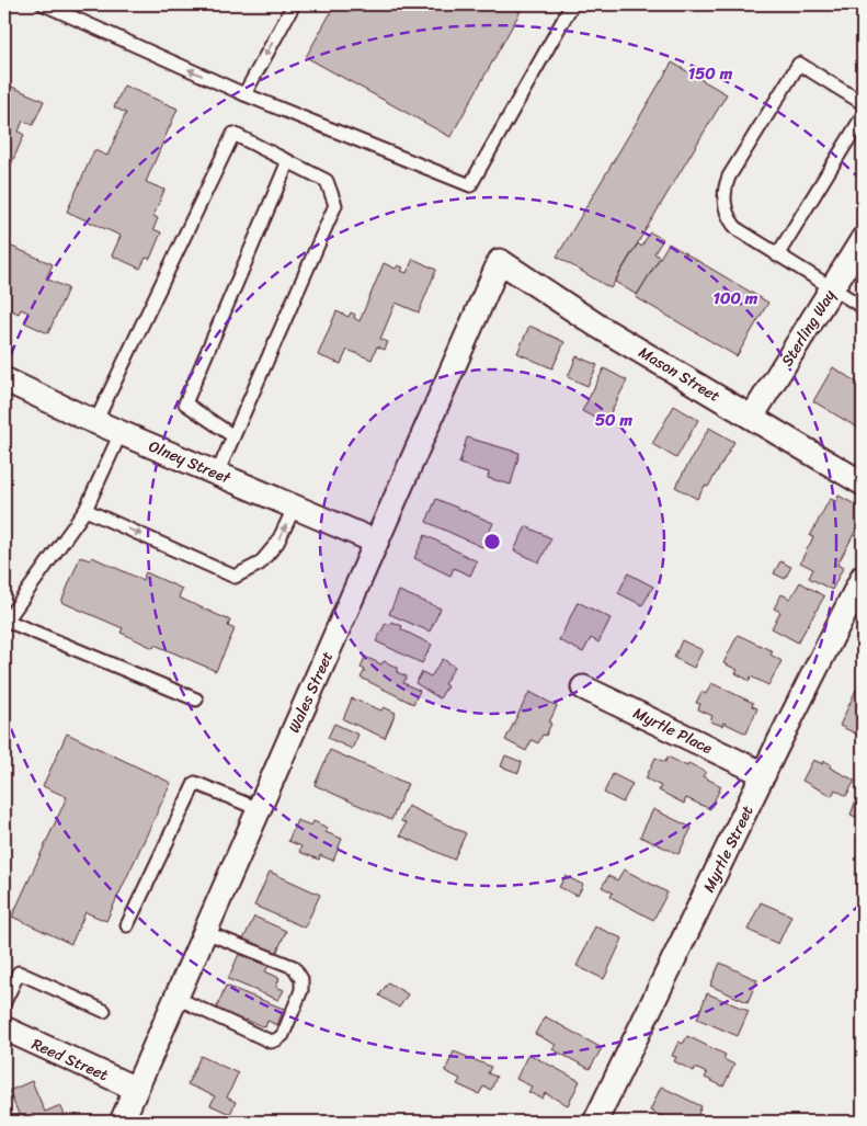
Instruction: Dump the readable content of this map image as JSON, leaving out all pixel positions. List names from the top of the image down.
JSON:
{
  "streets": {
    "street": [
      "Sterling Way",
      "Mason Street",
      "Olney Street",
      "Wales Street",
      "Myrtle Place",
      "Myrtle Street",
      "Reed Street"
    ]
  },
  "crossings": [
    ["Sterling Way", "Mason Street"],
    ["Mason Street", "Wales Street"],
    ["Olney Street", "Wales Street"],
    ["Wales Street", "Reed Street"],
    ["Myrtle Place", "Myrtle Street"]
  ],
  "rings": ["150 m", "100 m", "50 m"]
}
